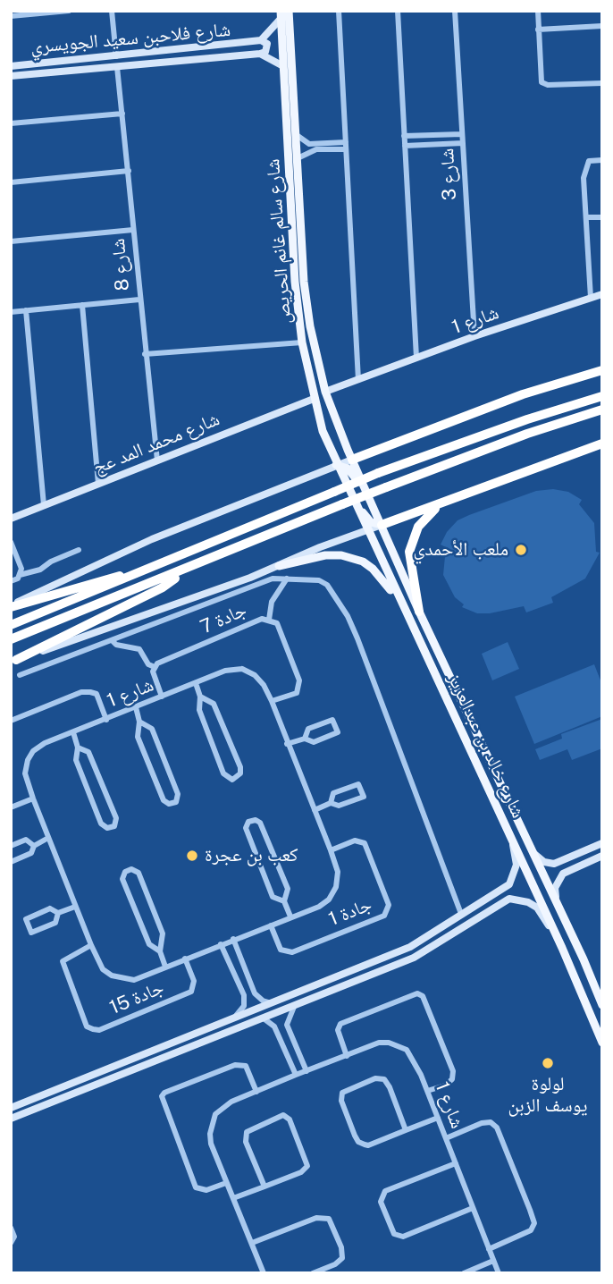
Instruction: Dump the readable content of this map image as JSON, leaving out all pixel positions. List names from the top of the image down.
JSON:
{
  "streets": {
    "main road": ["شارع سالم غانم الحريص", "شارع خالد بن عبدالعزيز"],
    "street": [
      "شارع فلاحبن سعيد الجويسري",
      "شارع 3",
      "شارع 8",
      "شارع 1",
      "شارع محمد المد عج",
      "جادة 7",
      "جادة 1",
      "جادة 15"
    ]
  },
  "crossings": [
    ["شارع فلاحبن سعيد الجويسري", "شارع 8"],
    ["شارع 3", "شارع 1"],
    ["شارع سالم غانم الحريص", "شارع 1"],
    ["شارع سالم غانم الحريص", "شارع محمد المد عج"],
    ["شارع سالم غانم الحريص", "شارع خالد بن عبدالعزيز"],
    ["شارع 8", "شارع محمد المد عج"],
    ["شارع 1", "جادة 7"],
    ["شارع 1", "جادة 1"],
    ["شارع 1", "جادة 15"]
  ],
  "places": ["ملعب الأحمدي", "كعب بن عجرة", "لولوة يوسف الزبن"]
}
